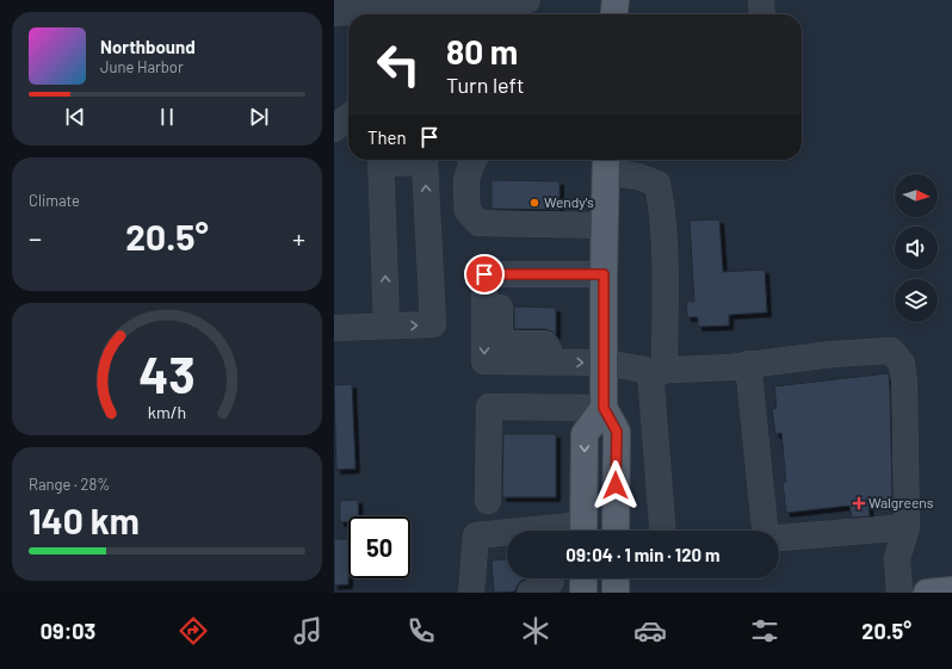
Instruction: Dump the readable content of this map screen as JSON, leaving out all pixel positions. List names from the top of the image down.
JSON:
{
  "places": {
    "other": ["Wendy's"],
    "health": ["Walgreens"]
  },
  "north": "right",
  "page": {
    "turn": ["80 m", "Turn left"],
    "song": ["Northbound", "June Harbor"],
    "then": "Then",
    "tile": [
      "Climate",
      ["Range · 28%", "140 km"]
    ],
    "heat": ["−", "20.5°", "+"],
    "limit": "50",
    "trip": "09:04 · 1 min · 120 m",
    "tabs": ["09:03", "20.5°"],
    "gauge": ["43", "km/h"]
  }
}
